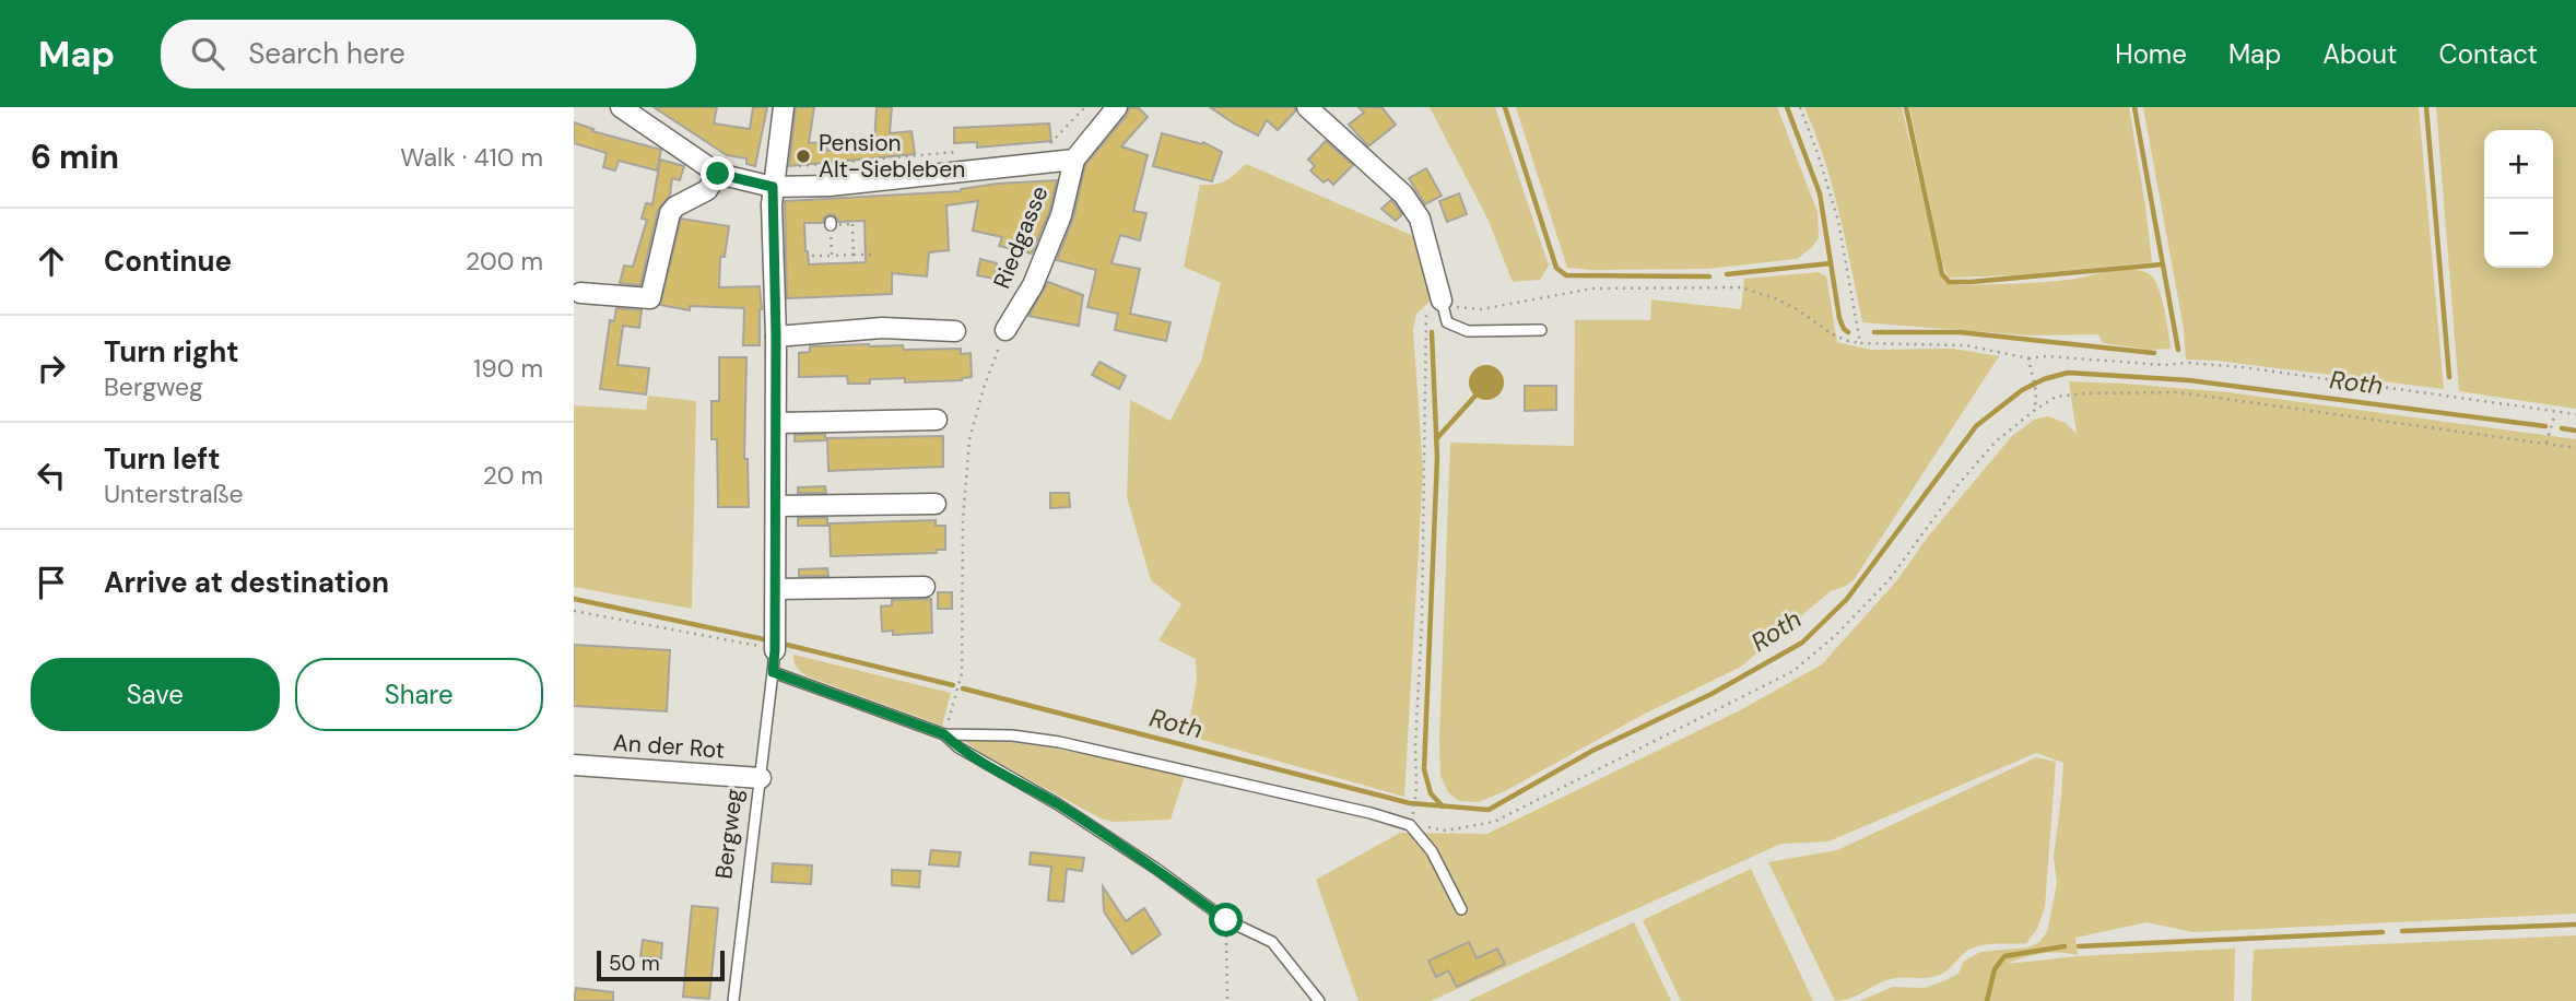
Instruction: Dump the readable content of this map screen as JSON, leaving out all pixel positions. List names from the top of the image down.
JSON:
{
  "streets": {
    "street": ["Riedgasse", "An der Rot"],
    "lane": ["Bergweg"]
  },
  "crossings": [
    ["An der Rot", "Bergweg"]
  ],
  "water": ["Roth"],
  "places": ["Pension Alt-Siebleben"],
  "scale_bar": "50 m",
  "page": {
    "header": "Map",
    "search": "Search here",
    "nav": [
      "Home",
      "Map",
      "About",
      "Contact"
    ],
    "heading": ["6 min", "Walk · 410 m"],
    "map_buttons": ["+", "−"],
    "list": [
      ["Continue", "200 m"],
      ["Turn right", "Bergweg", "190 m"],
      ["Turn left", "Unterstraße", "20 m"],
      "Arrive at destination"
    ],
    "buttons": ["Save", "Share"],
    "scale": "50 m"
  }
}
